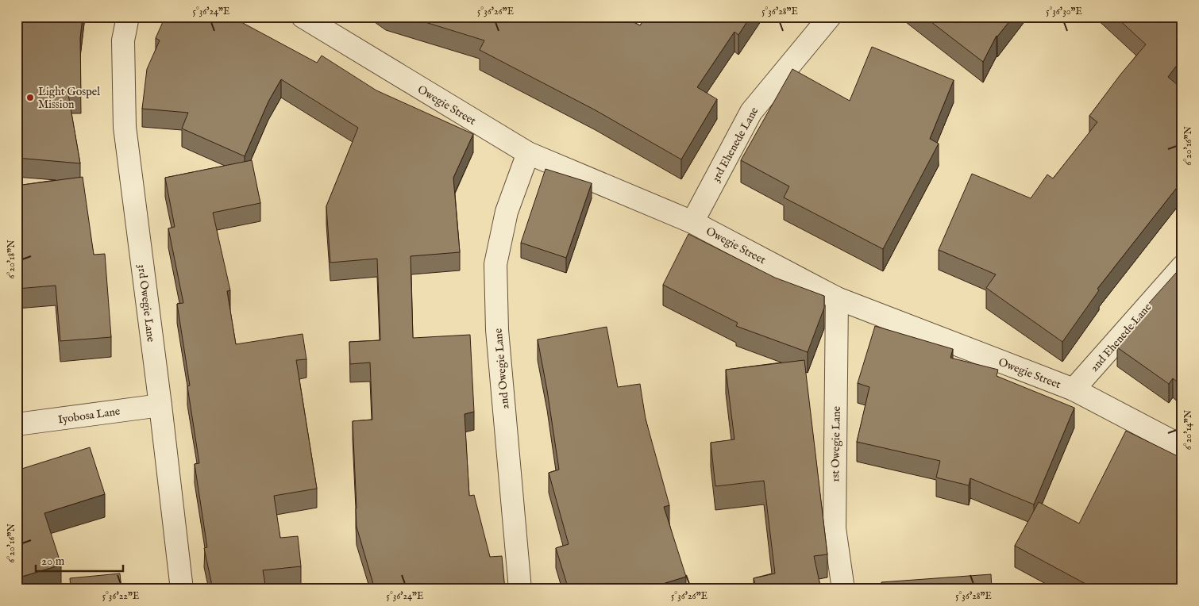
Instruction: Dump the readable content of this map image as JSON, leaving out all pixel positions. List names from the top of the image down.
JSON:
{
  "streets": {
    "street": [
      "Owegie Street",
      "3rd Ehenede Lane",
      "3rd Owegie Lane",
      "2nd Ehenede Lane",
      "2nd Owegie Lane",
      "Iyobosa Lane",
      "1st Owegie Lane"
    ]
  },
  "crossings": [
    ["Owegie Street", "3rd Ehenede Lane"],
    ["Owegie Street", "2nd Ehenede Lane"],
    ["Owegie Street", "2nd Owegie Lane"],
    ["Owegie Street", "1st Owegie Lane"],
    ["3rd Owegie Lane", "Iyobosa Lane"]
  ],
  "places": ["Light Gospel Mission"],
  "scale_bar": "20 m",
  "coordinates": [
    "5°36'24\"E",
    "5°36'26\"E",
    "5°36'28\"E",
    "5°36'30\"E",
    "6°20'16\"N",
    "6°20'18\"N",
    "6°20'14\"N",
    "5°36'22\"E"
  ]
}
